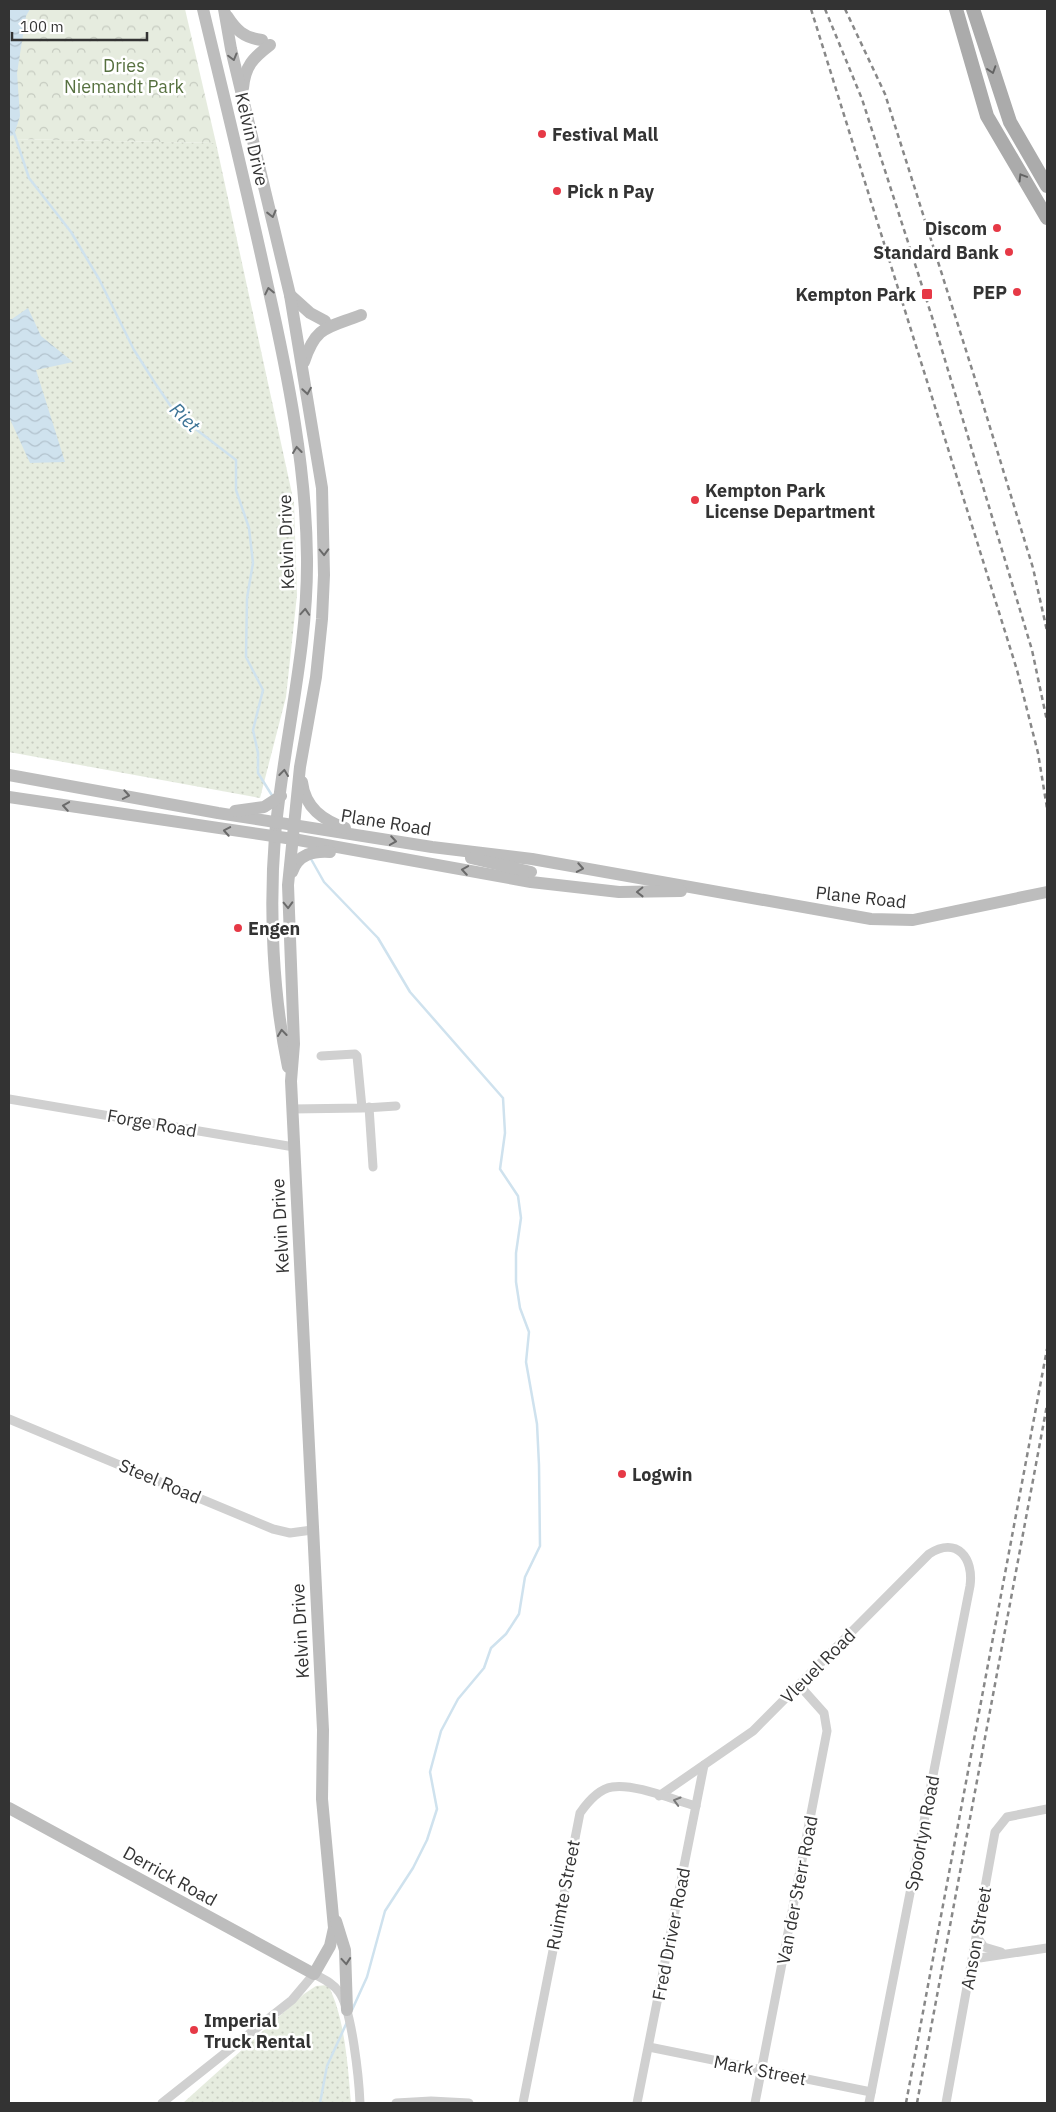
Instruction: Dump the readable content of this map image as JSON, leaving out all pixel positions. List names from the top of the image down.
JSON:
{
  "streets": {
    "street": [
      "Kelvin Drive",
      "Plane Road",
      "Forge Road",
      "Steel Road",
      "Vleuel Road",
      "Spoorlyn Road",
      "Derrick Road",
      "Van der Sterr Road",
      "Ruimte Street",
      "Fred Driver Road",
      "Anson Street",
      "Mark Street"
    ]
  },
  "crossings": [
    ["Kelvin Drive", "Plane Road"],
    ["Kelvin Drive", "Forge Road"],
    ["Kelvin Drive", "Steel Road"],
    ["Kelvin Drive", "Derrick Road"],
    ["Vleuel Road", "Spoorlyn Road"],
    ["Vleuel Road", "Van der Sterr Road"],
    ["Vleuel Road", "Ruimte Street"],
    ["Vleuel Road", "Fred Driver Road"],
    ["Spoorlyn Road", "Mark Street"],
    ["Van der Sterr Road", "Mark Street"],
    ["Ruimte Street", "Fred Driver Road"],
    ["Fred Driver Road", "Mark Street"]
  ],
  "water": ["Riet"],
  "parks": ["Dries Niemandt Park"],
  "places": {
    "other": [
      "Festival Mall",
      "Pick n Pay",
      "Discom",
      "Standard Bank",
      "PEP",
      "Kempton Park License Department",
      "Engen",
      "Logwin",
      "Imperial Truck Rental"
    ],
    "transit": ["Kempton Park"]
  },
  "scale_bar": "100 m"
}
